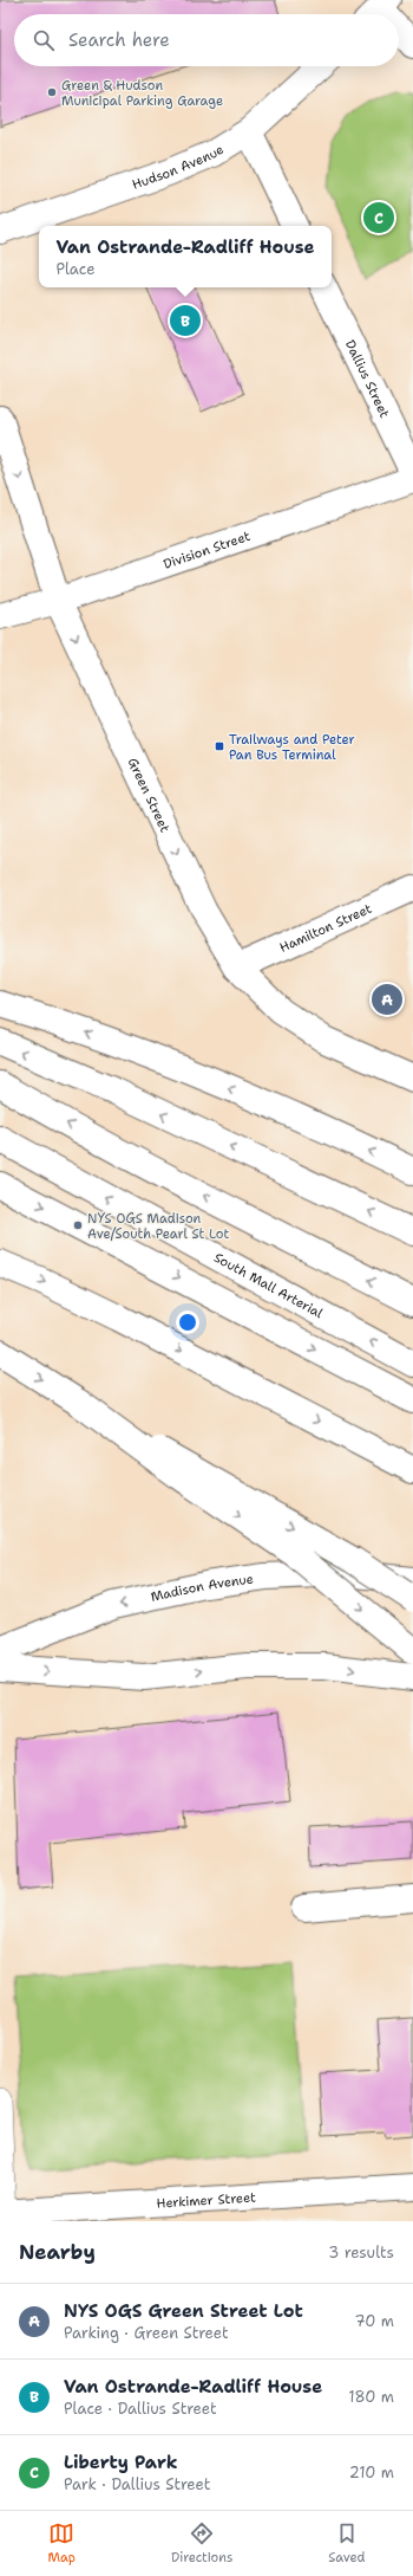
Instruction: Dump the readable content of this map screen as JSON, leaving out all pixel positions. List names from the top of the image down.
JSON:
{
  "streets": {
    "main road": [
      "Hudson Avenue",
      "Dallius Street",
      "Division Street",
      "Green Street",
      "Hamilton Street",
      "South Mall Arterial",
      "Madison Avenue",
      "Herkimer Street"
    ]
  },
  "crossings": [
    ["Division Street", "Green Street"],
    ["Green Street", "Hamilton Street"]
  ],
  "one_way": ["Green Street"],
  "places": {
    "other": ["Green & Hudson Municipal Parking Garage", "NYS OGS Madison Ave/South Pearl St Lot"],
    "transit": ["Trailways and Peter Pan Bus Terminal"]
  },
  "page": {
    "search": "Search here",
    "pins": ["C", "B", "A"],
    "popup": ["Van Ostrande-Radliff House", "Place"],
    "heading": ["Nearby", "3 results"],
    "list": [
      {
        "mark": "A",
        "name": "NYS OGS Green Street Lot",
        "note": "Parking · Green Street",
        "value": "70 m"
      },
      {
        "mark": "B",
        "name": "Van Ostrande-Radliff House",
        "note": "Place · Dallius Street",
        "value": "180 m"
      },
      {
        "mark": "C",
        "name": "Liberty Park",
        "note": "Park · Dallius Street",
        "value": "210 m"
      }
    ],
    "nav": ["Map", "Directions", "Saved"]
  }
}
